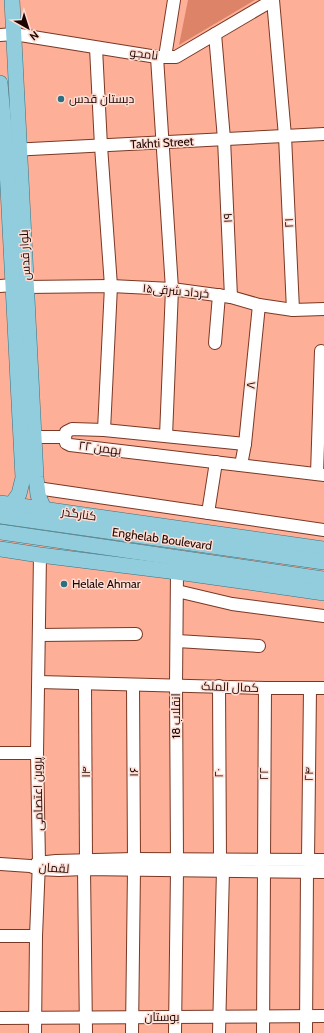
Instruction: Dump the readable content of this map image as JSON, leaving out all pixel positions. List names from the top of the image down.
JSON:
{
  "streets": {
    "main road": ["بلوار قدس", "کنارگذر", "Enghelab Boulevard"],
    "street": [
      "نامجو",
      "Takhti Street",
      "۱۹",
      "۲۱",
      "۱۵خرداد شرقی",
      "۸",
      "۲۲ بهمن",
      "کمال الملک",
      "انقلاب 18",
      "۱۴",
      "۱۶",
      "۲۰",
      "۲۲",
      "۲۴",
      "پروین اعتصامی",
      "لقمان",
      "بوستان"
    ]
  },
  "crossings": [
    ["نامجو", "۱۹"],
    ["نامجو", "۲۱"],
    ["نامجو", "بلوار قدس"],
    ["Takhti Street", "۱۹"],
    ["Takhti Street", "۲۱"],
    ["Takhti Street", "بلوار قدس"],
    ["۱۹", "۱۵خرداد شرقی"],
    ["۲۱", "۱۵خرداد شرقی"],
    ["بلوار قدس", "۱۵خرداد شرقی"],
    ["بلوار قدس", "کنارگذر"],
    ["۱۵خرداد شرقی", "۸"],
    ["۸", "۲۲ بهمن"],
    ["کنارگذر", "Enghelab Boulevard"],
    ["کمال الملک", "انقلاب 18"],
    ["کمال الملک", "۱۴"],
    ["کمال الملک", "۱۶"],
    ["کمال الملک", "۲۰"],
    ["کمال الملک", "۲۲"],
    ["کمال الملک", "۲۴"],
    ["کمال الملک", "پروین اعتصامی"],
    ["انقلاب 18", "لقمان"],
    ["۱۴", "لقمان"],
    ["۱۴", "بوستان"],
    ["۱۶", "لقمان"],
    ["۱۶", "بوستان"],
    ["۲۰", "لقمان"],
    ["۲۲", "لقمان"],
    ["۲۲", "بوستان"],
    ["۲۴", "لقمان"],
    ["۲۴", "بوستان"],
    ["پروین اعتصامی", "لقمان"],
    ["پروین اعتصامی", "بوستان"]
  ],
  "places": ["دبستان قدس", "Helale Ahmar"],
  "north": "bottom right"
}
